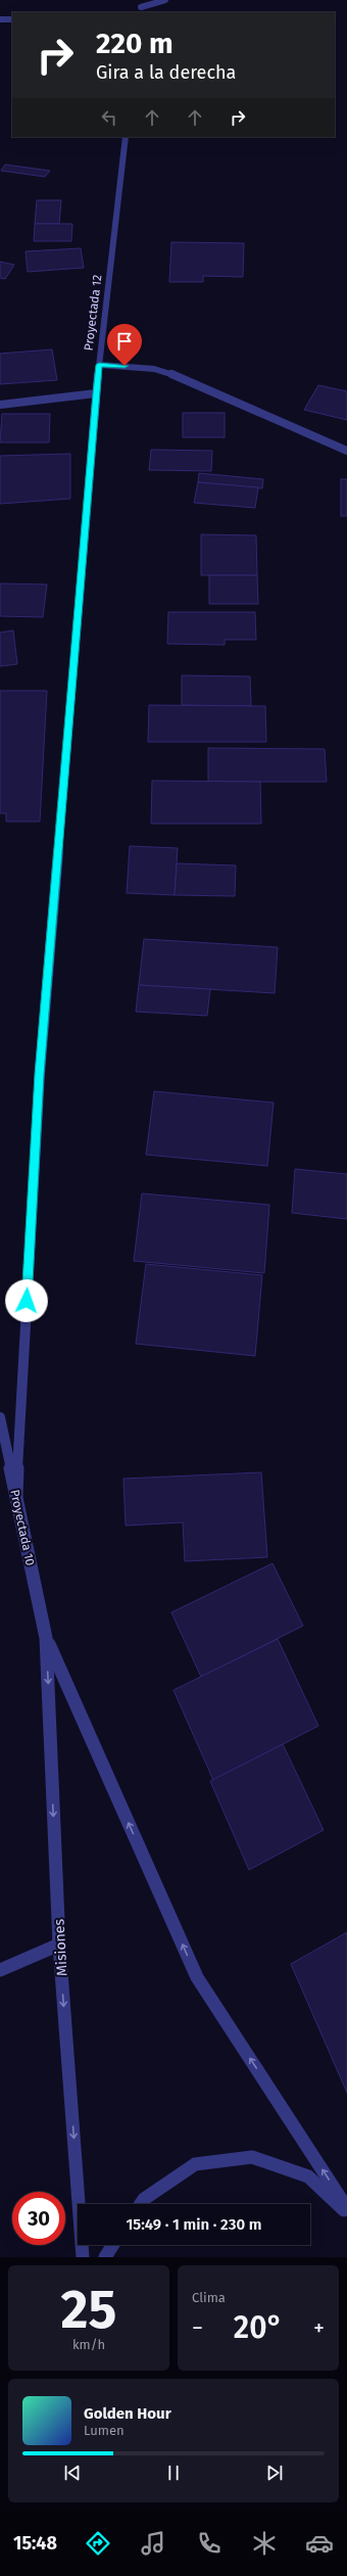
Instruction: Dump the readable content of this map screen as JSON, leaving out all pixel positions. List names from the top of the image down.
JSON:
{
  "streets": {
    "street": ["Proyectada 12", "Proyectada 10", "Misiones"]
  },
  "crossings": [
    ["Proyectada 12", "Proyectada 10"],
    ["Proyectada 10", "Misiones"]
  ],
  "page": {
    "turn": ["220 m", "Gira a la derecha"],
    "limit": "30",
    "trip": "15:49 · 1 min · 230 m",
    "tile": [
      ["25", "km/h"],
      "Clima"
    ],
    "heat": ["−", "20°", "+"],
    "song": ["Golden Hour", "Lumen"],
    "tabs": "15:48"
  }
}
